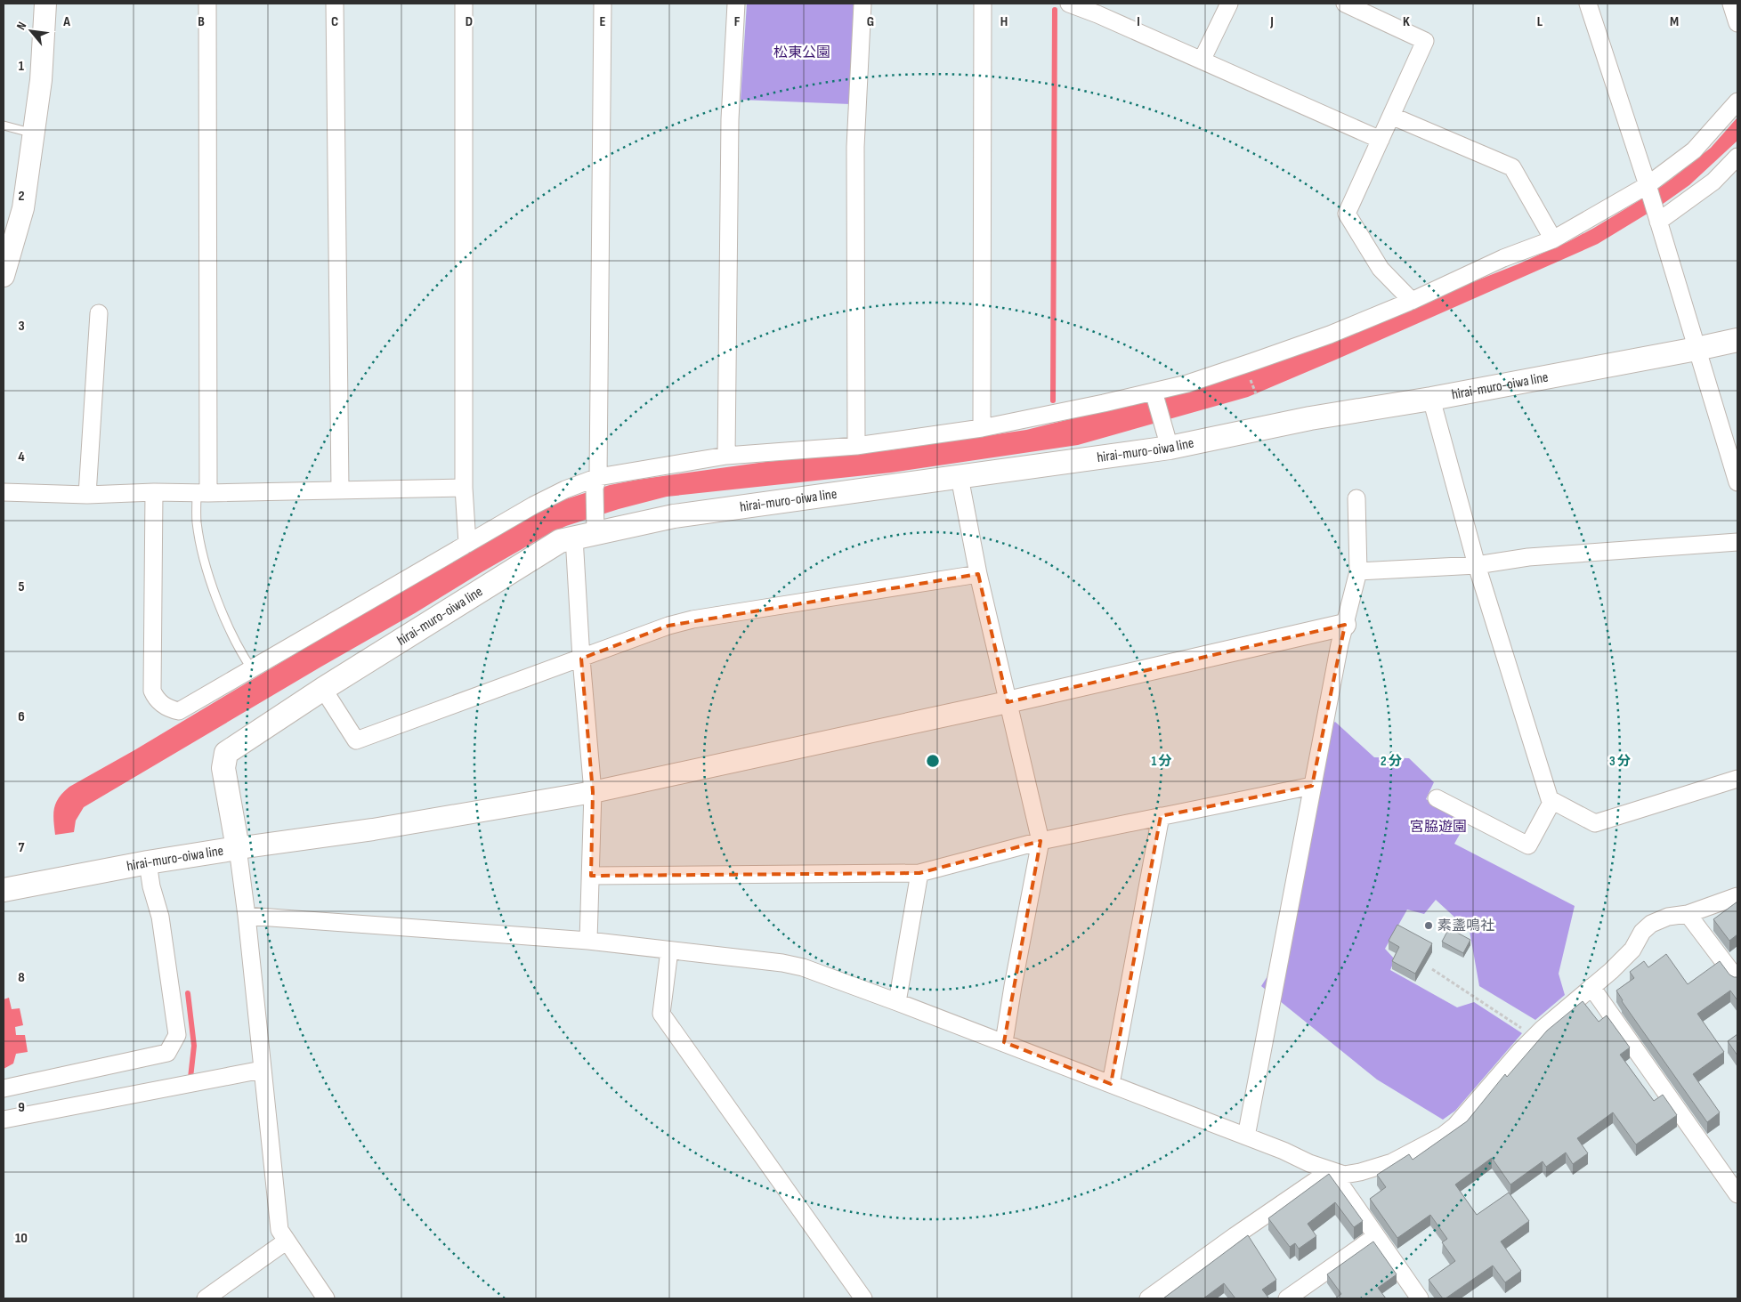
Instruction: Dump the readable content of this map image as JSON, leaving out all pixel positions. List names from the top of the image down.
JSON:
{
  "streets": {
    "main road": ["hirai-muro-oiwa line"]
  },
  "parks": ["松東公園", "宮脇遊園"],
  "places": ["素盞鳴社"],
  "north": "top left",
  "grid": {
    "columns": [
      "A",
      "B",
      "C",
      "D",
      "E",
      "F",
      "G",
      "H",
      "I",
      "J",
      "K",
      "L",
      "M"
    ],
    "rows": [
      "1",
      "2",
      "3",
      "4",
      "5",
      "6",
      "7",
      "8",
      "9",
      "10"
    ]
  },
  "rings": ["1 分", "2 分", "3 分"]
}
